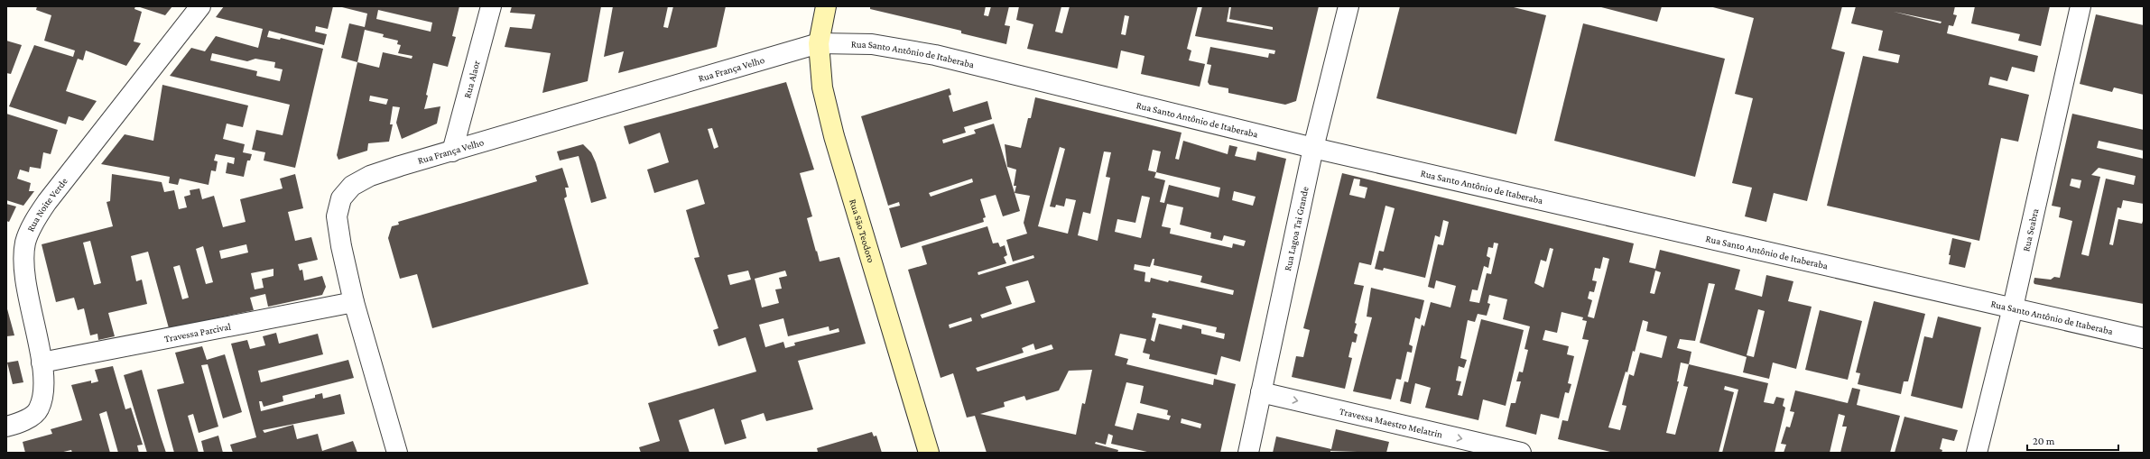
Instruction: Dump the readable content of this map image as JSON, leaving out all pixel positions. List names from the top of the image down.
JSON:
{
  "streets": {
    "main road": ["Rua São Teodoro"],
    "street": [
      "Rua Santo Antônio de Itaberaba",
      "Rua França Velho",
      "Rua Alaor",
      "Rua Noite Verde",
      "Rua Lagoa Tai Grande",
      "Rua Seabra",
      "Travessa Parcival",
      "Travessa Maestro Melatrin"
    ]
  },
  "crossings": [
    ["Rua Santo Antônio de Itaberaba", "Rua França Velho"],
    ["Rua Santo Antônio de Itaberaba", "Rua Lagoa Tai Grande"],
    ["Rua Santo Antônio de Itaberaba", "Rua Seabra"],
    ["Rua Santo Antônio de Itaberaba", "Rua São Teodoro"],
    ["Rua França Velho", "Rua Alaor"],
    ["Rua França Velho", "Rua São Teodoro"],
    ["Rua França Velho", "Travessa Parcival"],
    ["Rua Noite Verde", "Travessa Parcival"],
    ["Rua Lagoa Tai Grande", "Travessa Maestro Melatrin"]
  ],
  "one_way": ["Travessa Maestro Melatrin"],
  "scale_bar": "20 m"
}
